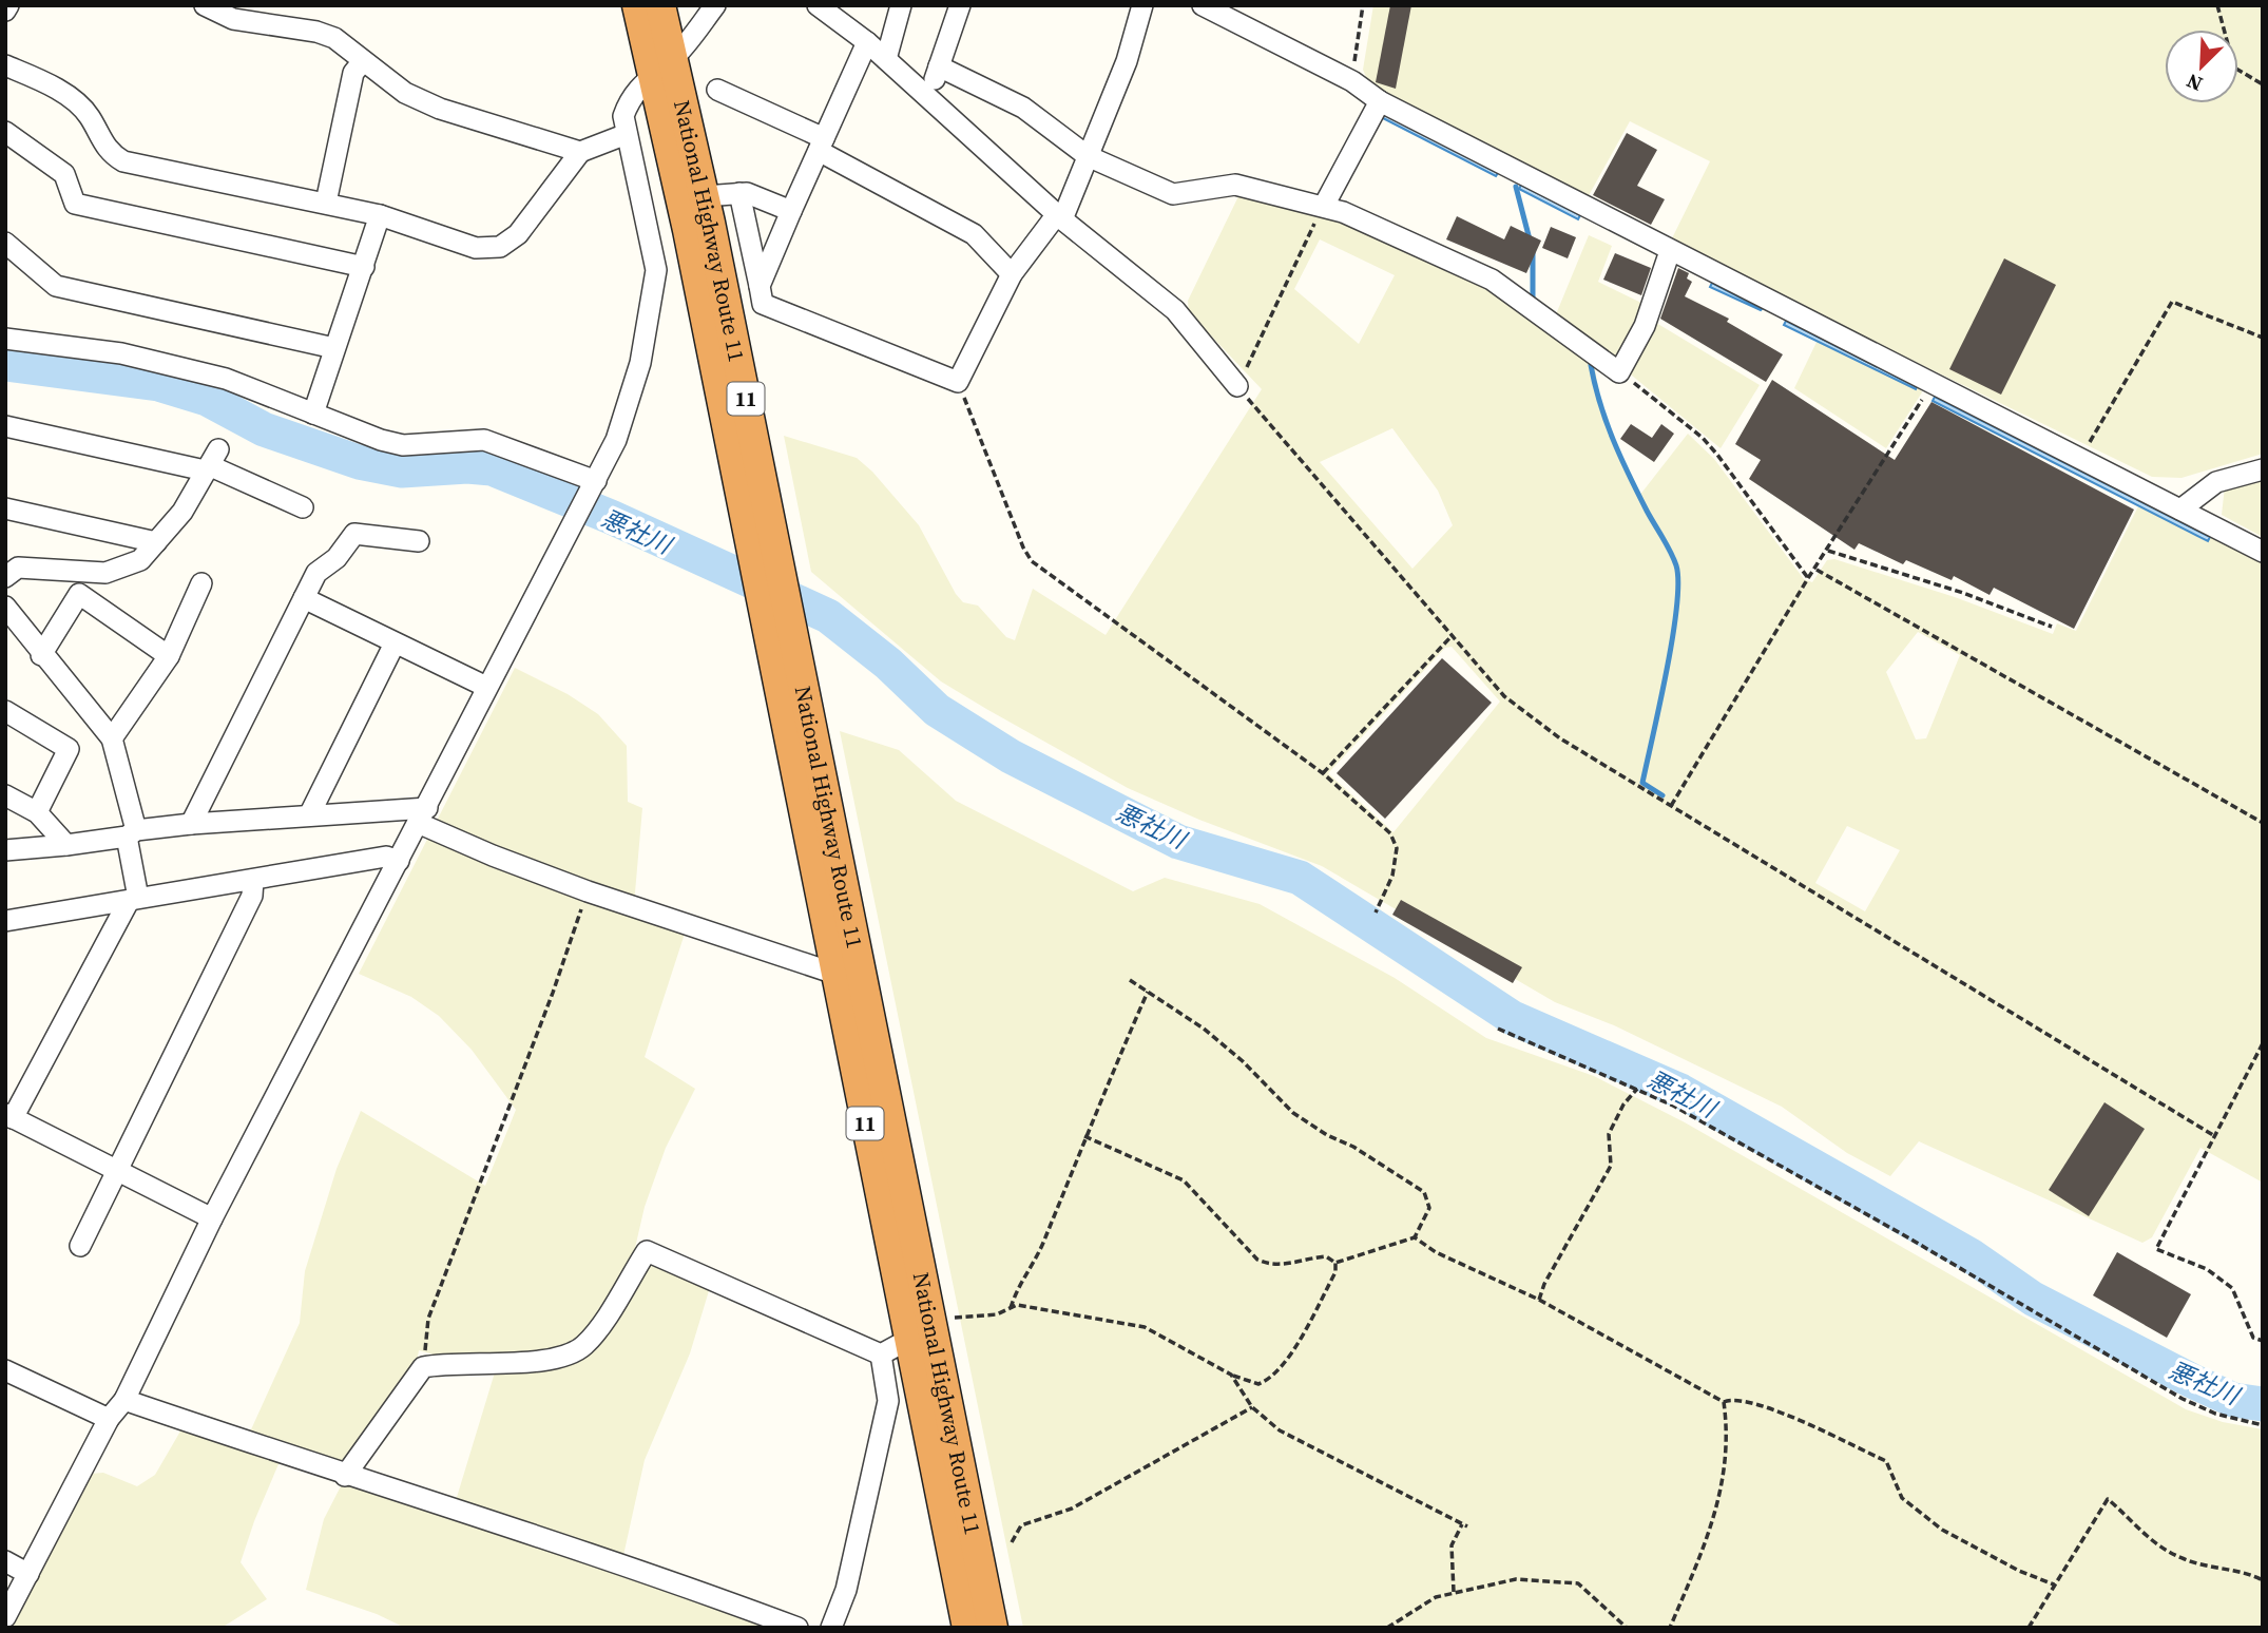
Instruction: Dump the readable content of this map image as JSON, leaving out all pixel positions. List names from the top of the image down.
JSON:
{
  "streets": {
    "highway": ["National Highway Route 11", "11"]
  },
  "water": ["悪社川"],
  "north": "bottom left"
}
